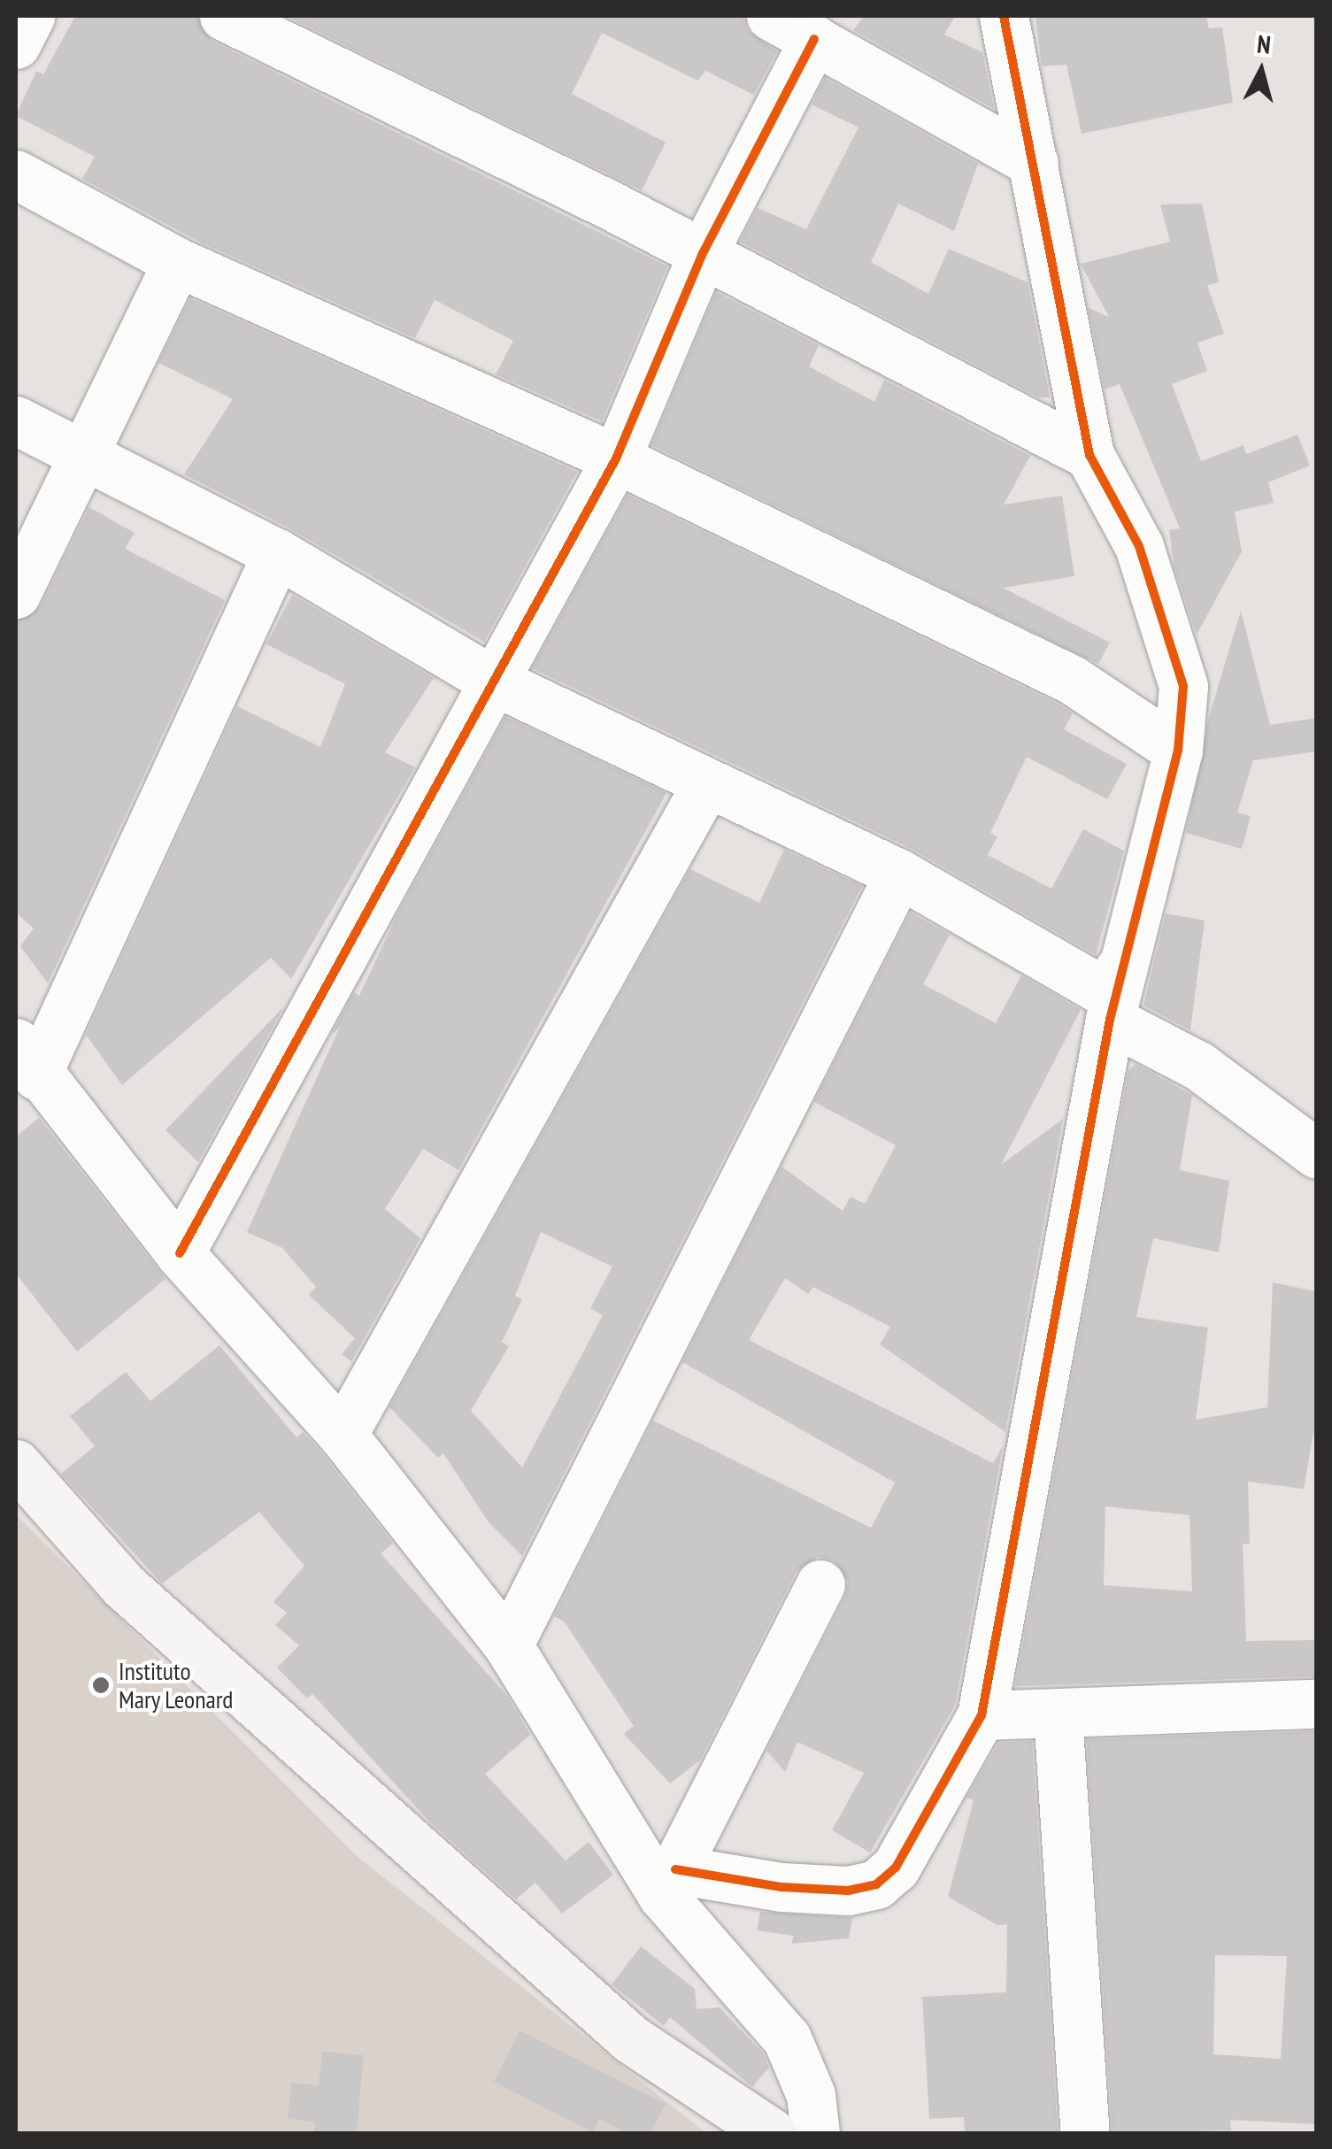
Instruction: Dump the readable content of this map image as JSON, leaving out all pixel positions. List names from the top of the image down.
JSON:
{
  "places": ["Instituto Mary Leonard"],
  "north": "top"
}
